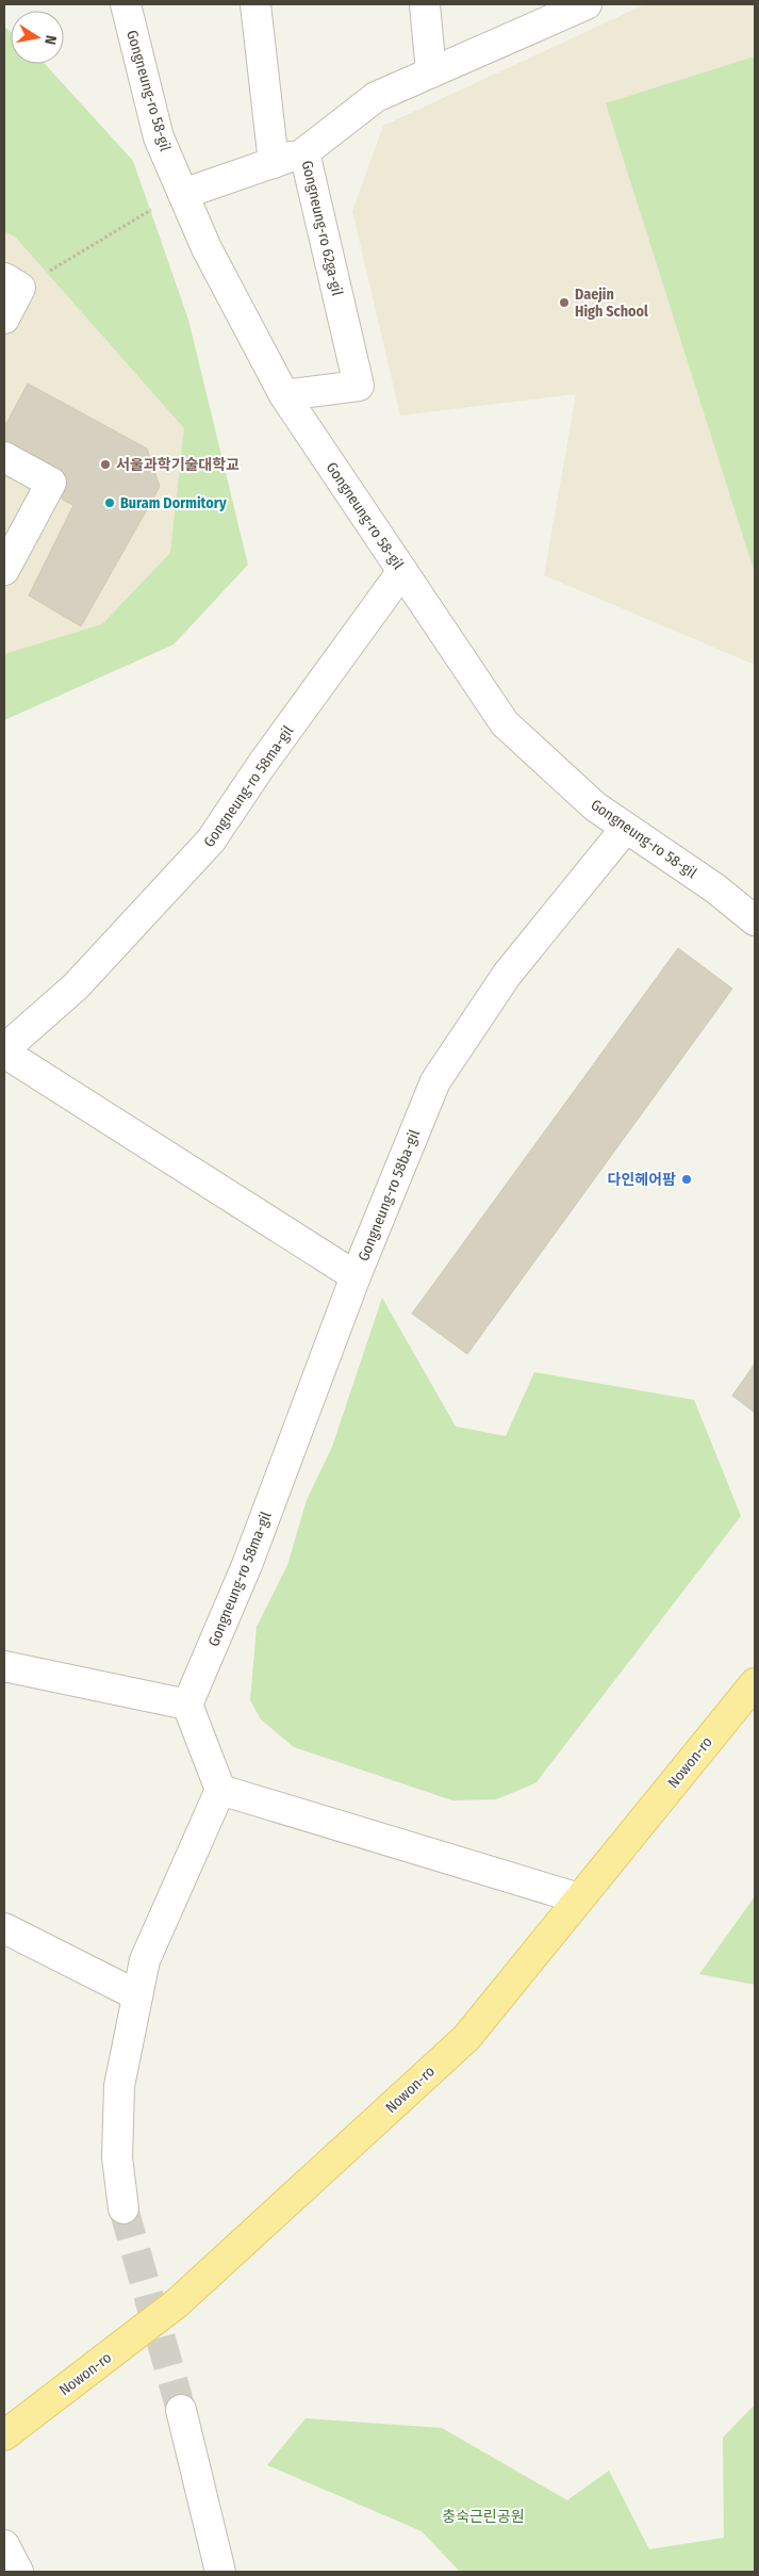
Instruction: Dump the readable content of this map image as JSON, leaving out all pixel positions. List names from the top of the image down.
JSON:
{
  "streets": {
    "main road": ["Nowon-ro"],
    "street": [
      "Gongneung-ro 58-gil",
      "Gongneung-ro 62ga-gil",
      "Gongneung-ro 58ma-gil",
      "Gongneung-ro 58ba-gil"
    ]
  },
  "crossings": [
    ["Gongneung-ro 58-gil", "Gongneung-ro 62ga-gil"],
    ["Gongneung-ro 58-gil", "Gongneung-ro 58ma-gil"],
    ["Gongneung-ro 58-gil", "Gongneung-ro 58ba-gil"],
    ["Gongneung-ro 58ma-gil", "Gongneung-ro 58ba-gil"]
  ],
  "parks": ["충숙근린공원"],
  "places": [
    "Daejin High School",
    "서울과학기술대학교",
    "Buram Dormitory",
    "다인헤어팜"
  ],
  "north": "right"
}
